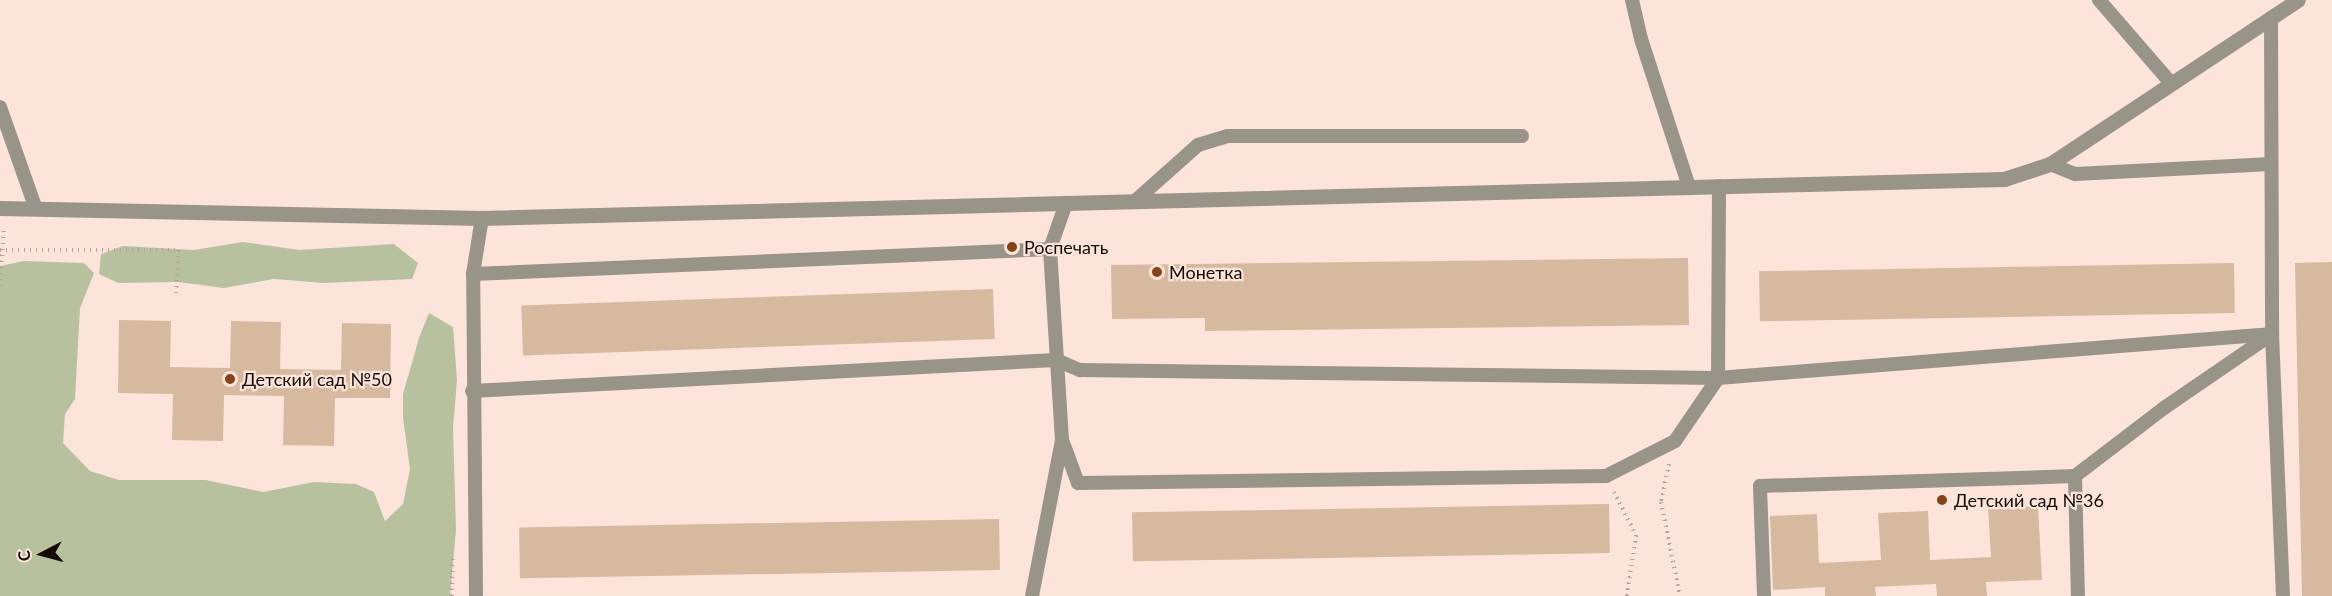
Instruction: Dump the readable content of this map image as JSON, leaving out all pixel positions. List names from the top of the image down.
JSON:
{
  "places": [
    "Роспечать",
    "Монетка",
    "Детский сад №50",
    "Детский сад №36"
  ],
  "north": "left"
}
